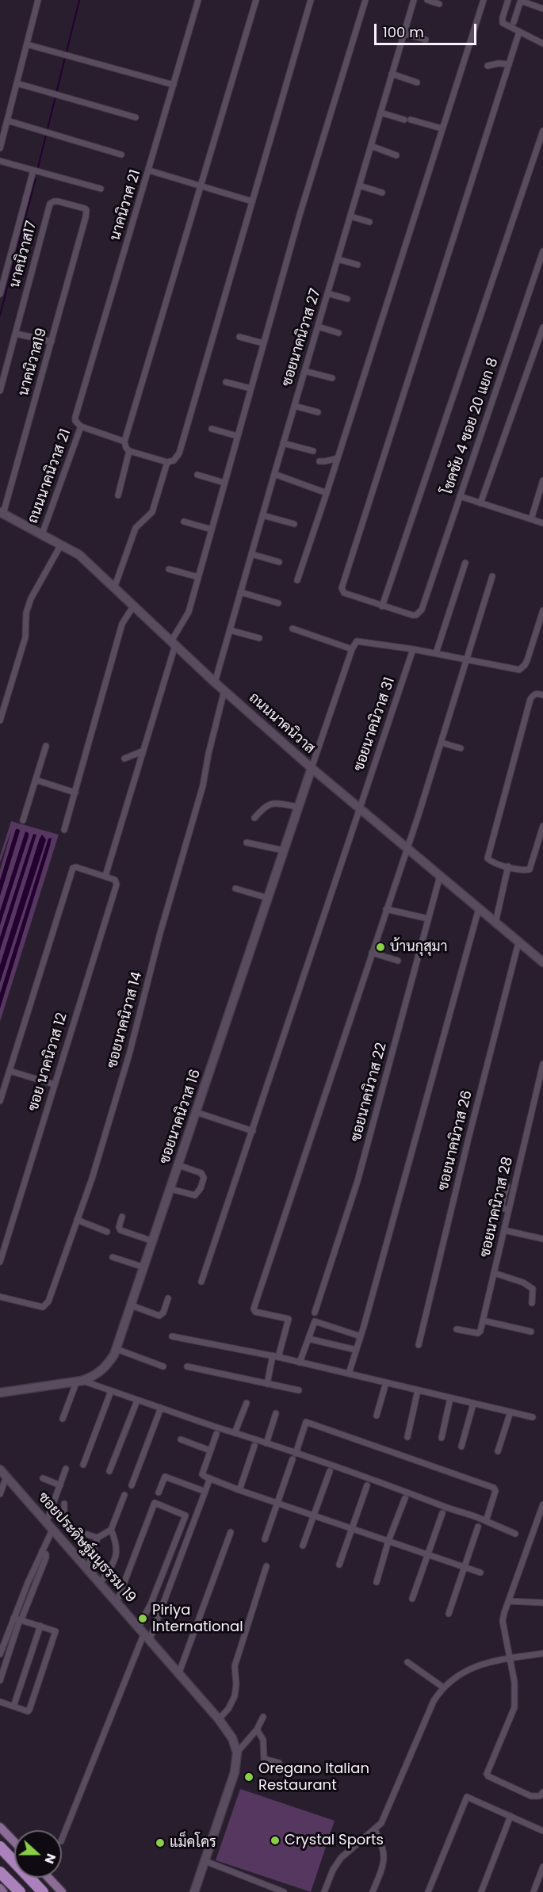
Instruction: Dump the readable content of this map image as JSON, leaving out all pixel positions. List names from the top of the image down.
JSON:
{
  "streets": {
    "street": [
      "นาคนิวาศ 21",
      "นาคนิวาส17",
      "ซอยนาคนิวาส 27",
      "นาคนิวาส19",
      "โชคชัย 4 ซอย 20 แยก 8",
      "ถนนนาคนิวาส 21",
      "ถนนนาคนิวาส",
      "ซอยนาคนิวาส 31",
      "ซอยนาคนิวาส 14",
      "ซอย นาคนิวาส 12",
      "ซอยนาคนิวาส 22",
      "ซอยนาคนิวาส 16",
      "ซอยนาคนิวาส 26",
      "ซอยนาคนิวาส 28",
      "ซอยประดิษฐ์มนูธรรม 19"
    ]
  },
  "crossings": [
    ["นาคนิวาศ 21", "ถนนนาคนิวาส 21"],
    ["นาคนิวาส17", "นาคนิวาส19"],
    ["ซอยนาคนิวาส 27", "ถนนนาคนิวาส"],
    ["นาคนิวาส19", "ถนนนาคนิวาส"],
    ["ถนนนาคนิวาส 21", "ถนนนาคนิวาส"],
    ["ถนนนาคนิวาส", "ซอยนาคนิวาส 31"],
    ["ถนนนาคนิวาส", "ซอยนาคนิวาส 14"],
    ["ถนนนาคนิวาส", "ซอยนาคนิวาส 22"],
    ["ถนนนาคนิวาส", "ซอยนาคนิวาส 16"],
    ["ถนนนาคนิวาส", "ซอยนาคนิวาส 26"]
  ],
  "places": [
    "บ้านกุสุมา",
    "Piriya International",
    "Oregano Italian Restaurant",
    "Crystal Sports",
    "แม็คโคร"
  ],
  "scale_bar": "100 m",
  "north": "right"
}
